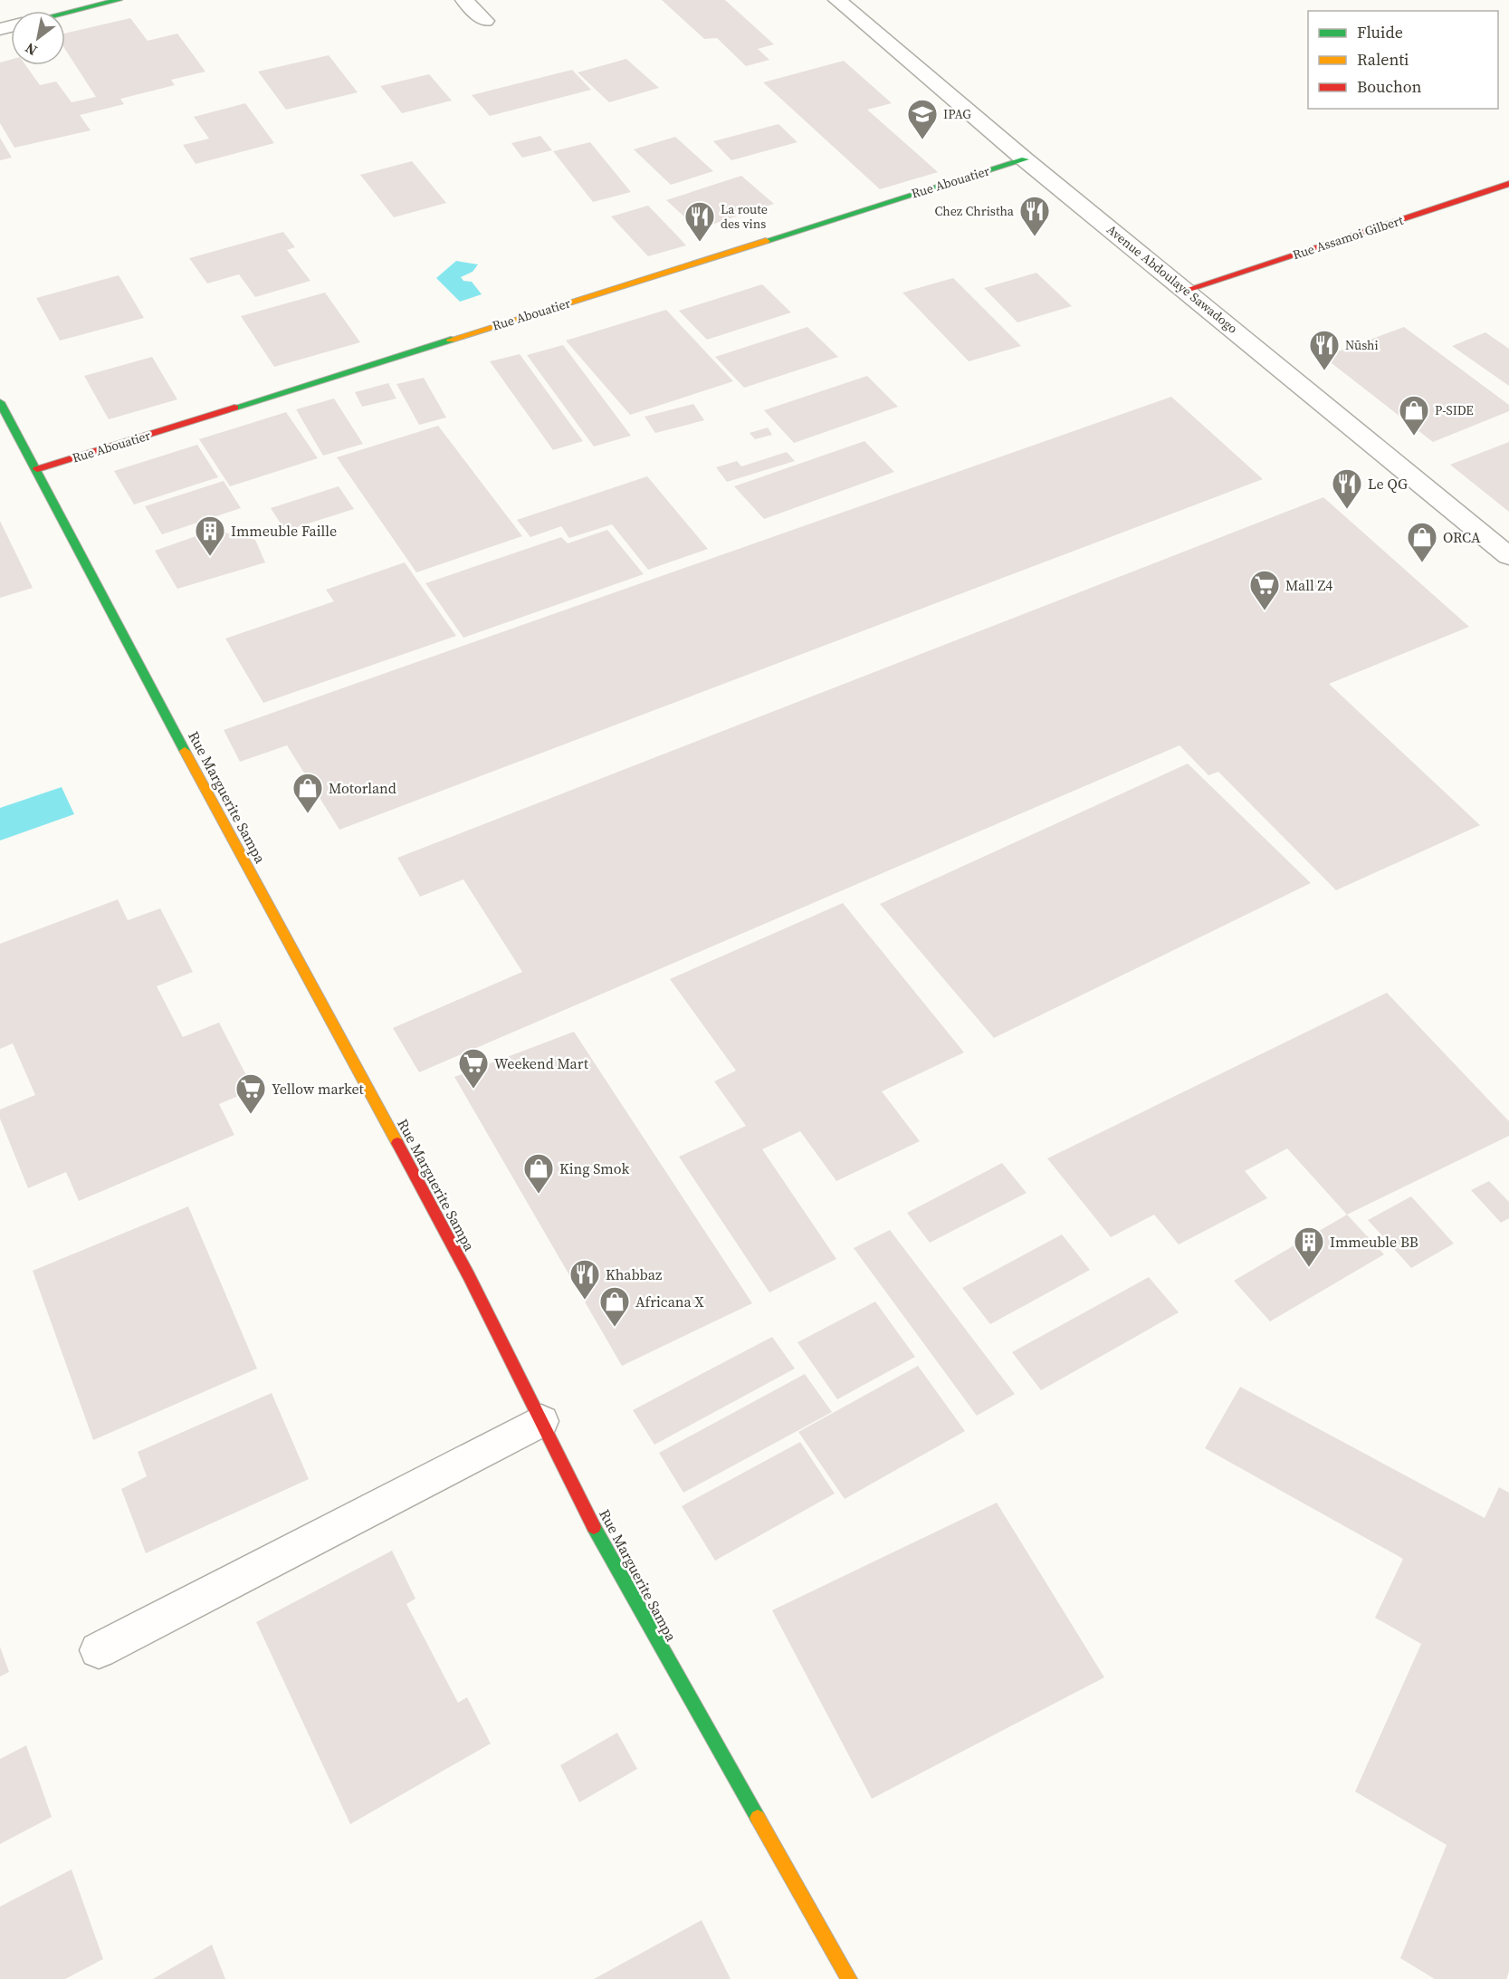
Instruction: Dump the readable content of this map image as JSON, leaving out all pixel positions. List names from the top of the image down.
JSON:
{
  "streets": {
    "street": [
      "Rue Abouatier",
      "Rue Assamoi Gilbert",
      "Avenue Abdoulaye Sawadogo",
      "Rue Marguerite Sampa"
    ]
  },
  "crossings": [
    ["Rue Abouatier", "Avenue Abdoulaye Sawadogo"],
    ["Rue Abouatier", "Rue Marguerite Sampa"],
    ["Rue Assamoi Gilbert", "Avenue Abdoulaye Sawadogo"]
  ],
  "places": {
    "school or university": ["IPAG"],
    "restaurant": [
      "Chez Christha",
      "La route des vins",
      "Nūshi",
      "Le QG",
      "Khabbaz"
    ],
    "shop": [
      "P-SIDE",
      "ORCA",
      "Motorland",
      "King Smok",
      "Africana X"
    ],
    "building": ["Immeuble Faille", "Immeuble BB"],
    "supermarket": ["Mall Z4", "Weekend Mart", "Yellow market"]
  },
  "legend": ["Fluide", "Ralenti", "Bouchon"],
  "north": "bottom left"
}
